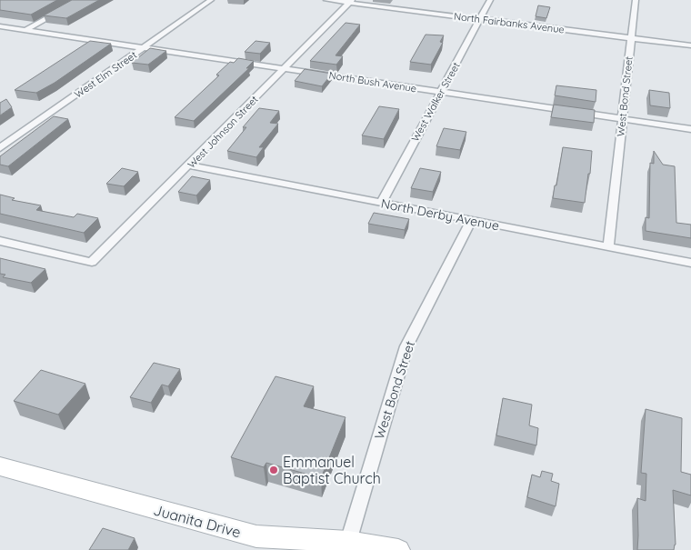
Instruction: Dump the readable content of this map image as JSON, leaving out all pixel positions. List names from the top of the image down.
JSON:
{
  "streets": {
    "street": [
      "North Fairbanks Avenue",
      "West Elm Street",
      "North Bush Avenue",
      "West Bond Street",
      "West Walker Street",
      "West Johnson Street",
      "North Derby Avenue",
      "Juanita Drive"
    ]
  },
  "crossings": [
    ["North Fairbanks Avenue", "West Bond Street"],
    ["North Fairbanks Avenue", "West Walker Street"],
    ["North Fairbanks Avenue", "West Johnson Street"],
    ["West Elm Street", "North Bush Avenue"],
    ["North Bush Avenue", "West Bond Street"],
    ["North Bush Avenue", "West Walker Street"],
    ["North Bush Avenue", "West Johnson Street"],
    ["West Bond Street", "North Derby Avenue"],
    ["West Bond Street", "Juanita Drive"],
    ["West Walker Street", "North Derby Avenue"],
    ["West Johnson Street", "North Derby Avenue"]
  ],
  "places": ["Emmanuel Baptist Church"]
}
